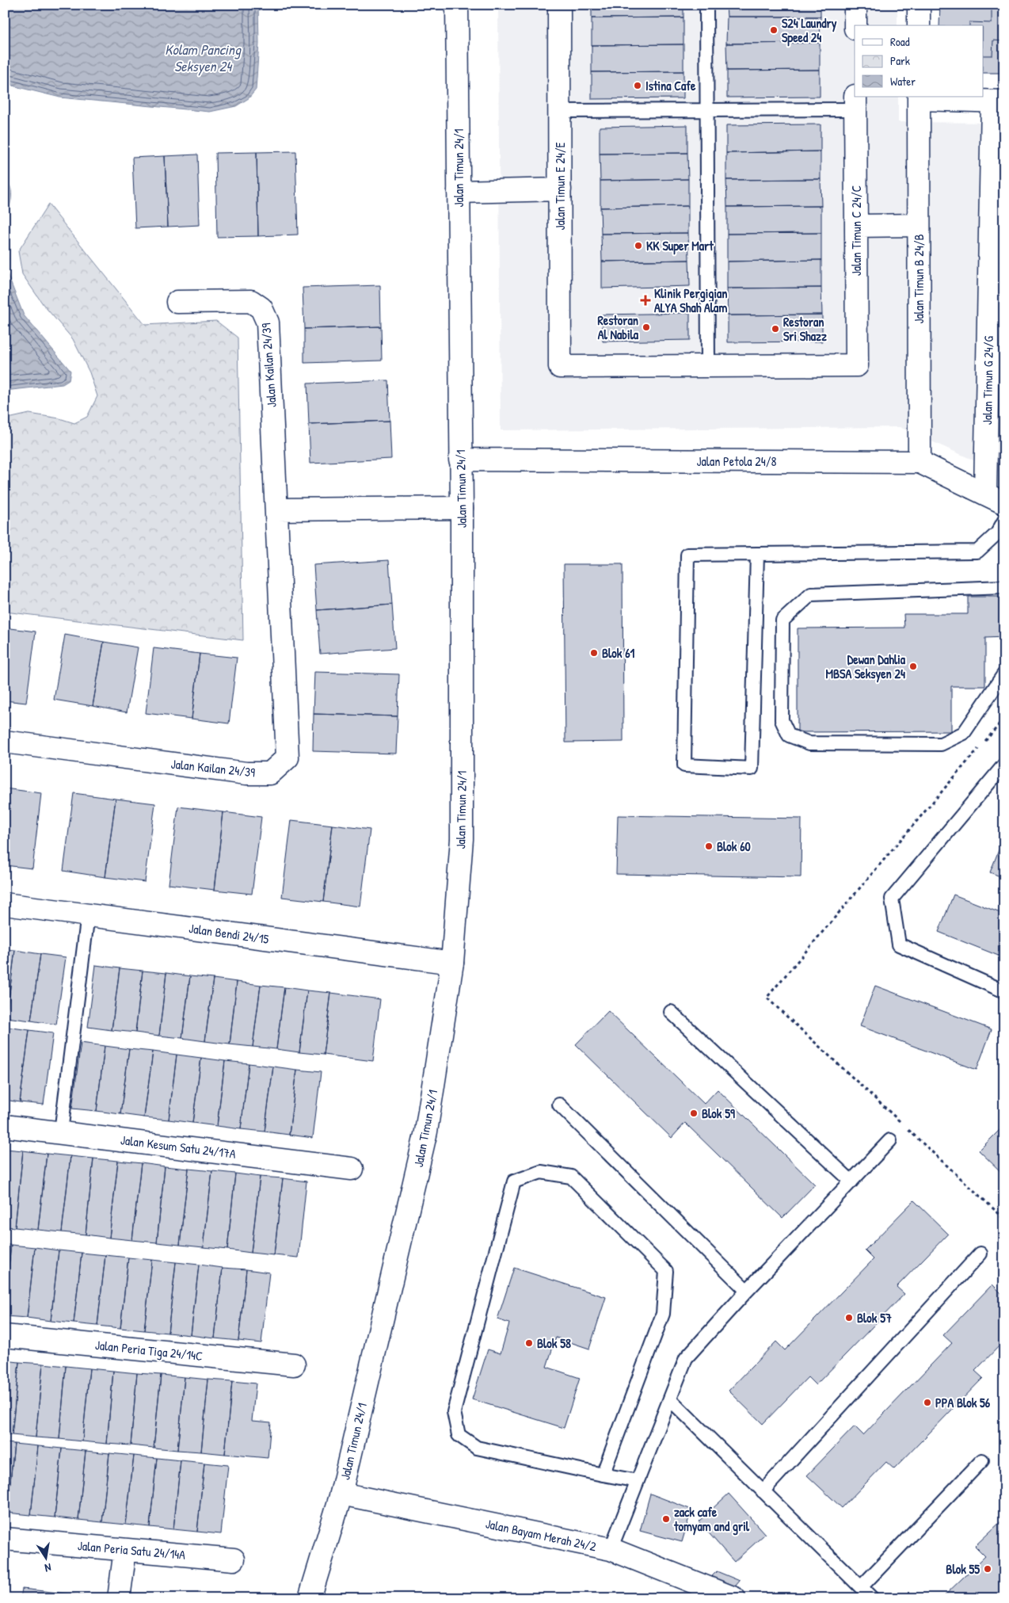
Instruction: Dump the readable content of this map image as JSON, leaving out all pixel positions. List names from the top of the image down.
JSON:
{
  "streets": {
    "street": [
      "Jalan Timun 24/1",
      "Jalan Timun E 24/E",
      "Jalan Timun C 24/C",
      "Jalan Timun B 24/B",
      "Jalan Kailan 24/39",
      "Jalan Timun G 24/G",
      "Jalan Petola 24/8",
      "Jalan Bendi 24/15",
      "Jalan Kesum Satu 24/17A",
      "Jalan Peria Tiga 24/14C",
      "Jalan Bayam Merah 24/2",
      "Jalan Peria Satu 24/14A"
    ]
  },
  "crossings": [
    ["Jalan Timun 24/1", "Jalan Petola 24/8"],
    ["Jalan Timun 24/1", "Jalan Bendi 24/15"],
    ["Jalan Timun 24/1", "Jalan Bayam Merah 24/2"],
    ["Jalan Timun E 24/E", "Jalan Timun C 24/C"],
    ["Jalan Timun B 24/B", "Jalan Petola 24/8"],
    ["Jalan Timun G 24/G", "Jalan Petola 24/8"]
  ],
  "water": ["Kolam Pancing Seksyen 24"],
  "places": {
    "other": [
      "S24 Laundry Speed 24",
      "Istina Cafe",
      "KK Super Mart",
      "Restoran Al Nabila",
      "Restoran Sri Shazz",
      "Blok 61",
      "Dewan Dahlia MBSA Seksyen 24",
      "Blok 60",
      "Blok 59",
      "Blok 57",
      "Blok 58",
      "PPA Blok 56",
      "zack cafe tomyam and gril",
      "Blok 55"
    ],
    "health": ["Klinik Pergigian ALYA Shah Alam"]
  },
  "legend": ["Road", "Park", "Water"],
  "north": "bottom"
}
